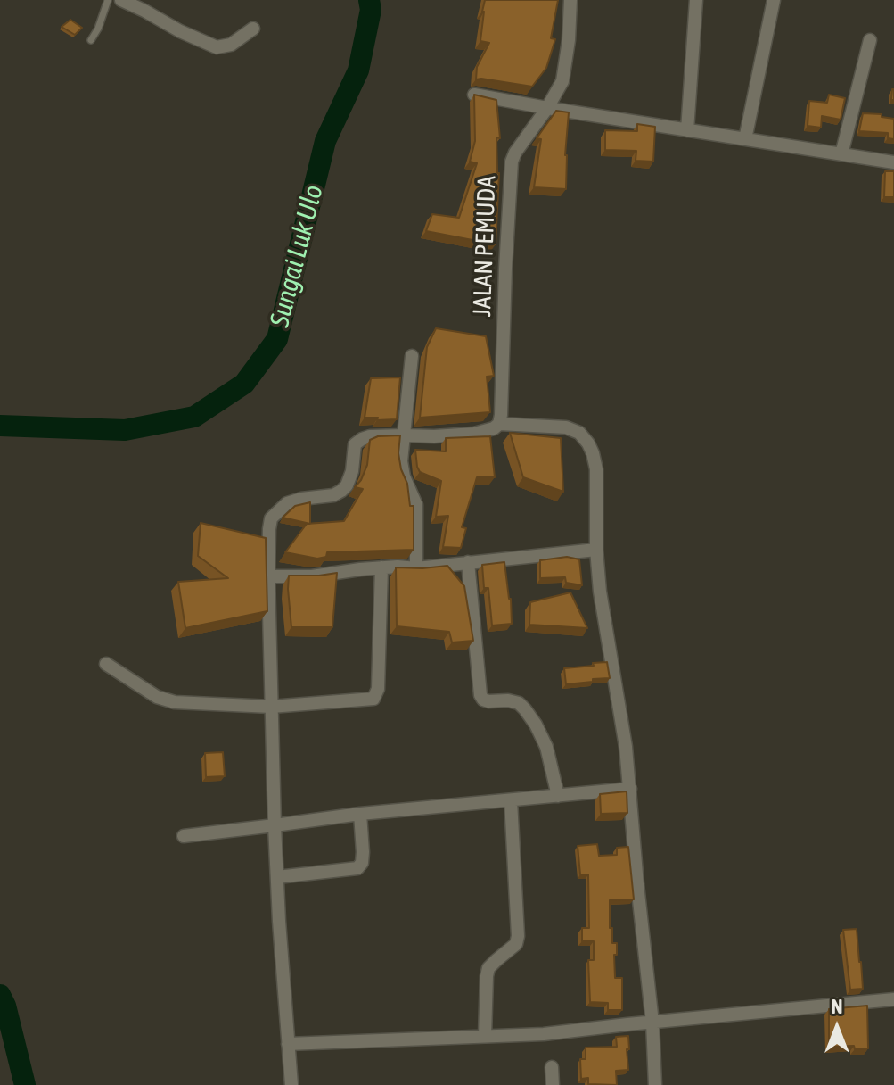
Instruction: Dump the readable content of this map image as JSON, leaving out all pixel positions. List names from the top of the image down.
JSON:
{
  "streets": {
    "street": ["JALAN PEMUDA"]
  },
  "water": ["Sungai Luk Ulo"],
  "north": "top"
}
